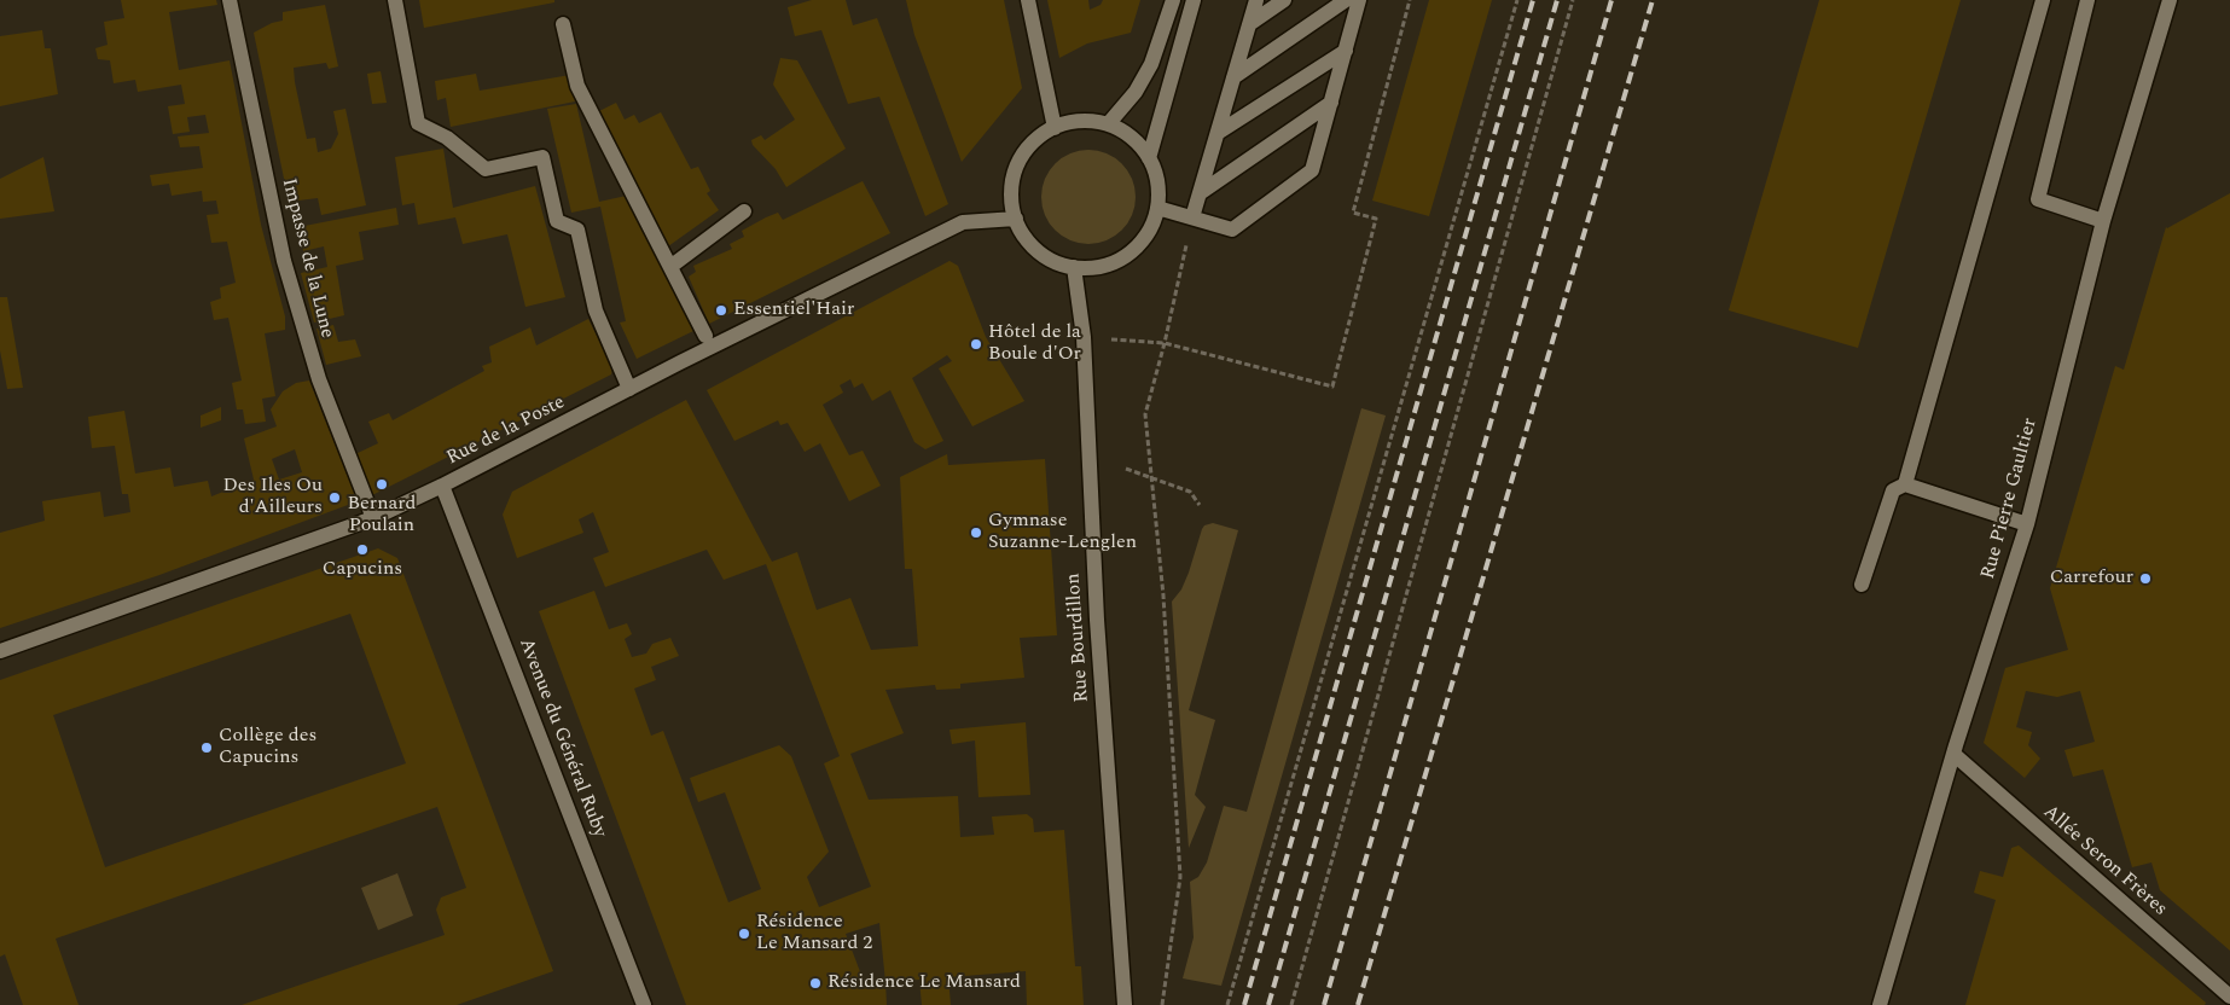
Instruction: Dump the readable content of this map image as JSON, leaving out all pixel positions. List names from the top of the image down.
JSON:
{
  "streets": {
    "street": [
      "Impasse de la Lune",
      "Rue de la Poste",
      "Rue Pierre Gaultier",
      "Rue Bourdillon",
      "Avenue du Général Ruby",
      "Allée Seron Frères"
    ]
  },
  "crossings": [
    ["Impasse de la Lune", "Rue de la Poste"],
    ["Rue de la Poste", "Rue Bourdillon"],
    ["Rue de la Poste", "Avenue du Général Ruby"],
    ["Rue Pierre Gaultier", "Allée Seron Frères"]
  ],
  "places": [
    "Essentiel'Hair",
    "Hôtel de la Boule d'Or",
    "Bernard Poulain",
    "Des Iles Ou d'Ailleurs",
    "Gymnase Suzanne-Lenglen",
    "Capucins",
    "Carrefour",
    "Collège des Capucins",
    "Résidence Le Mansard 2",
    "Résidence Le Mansard"
  ]
}
